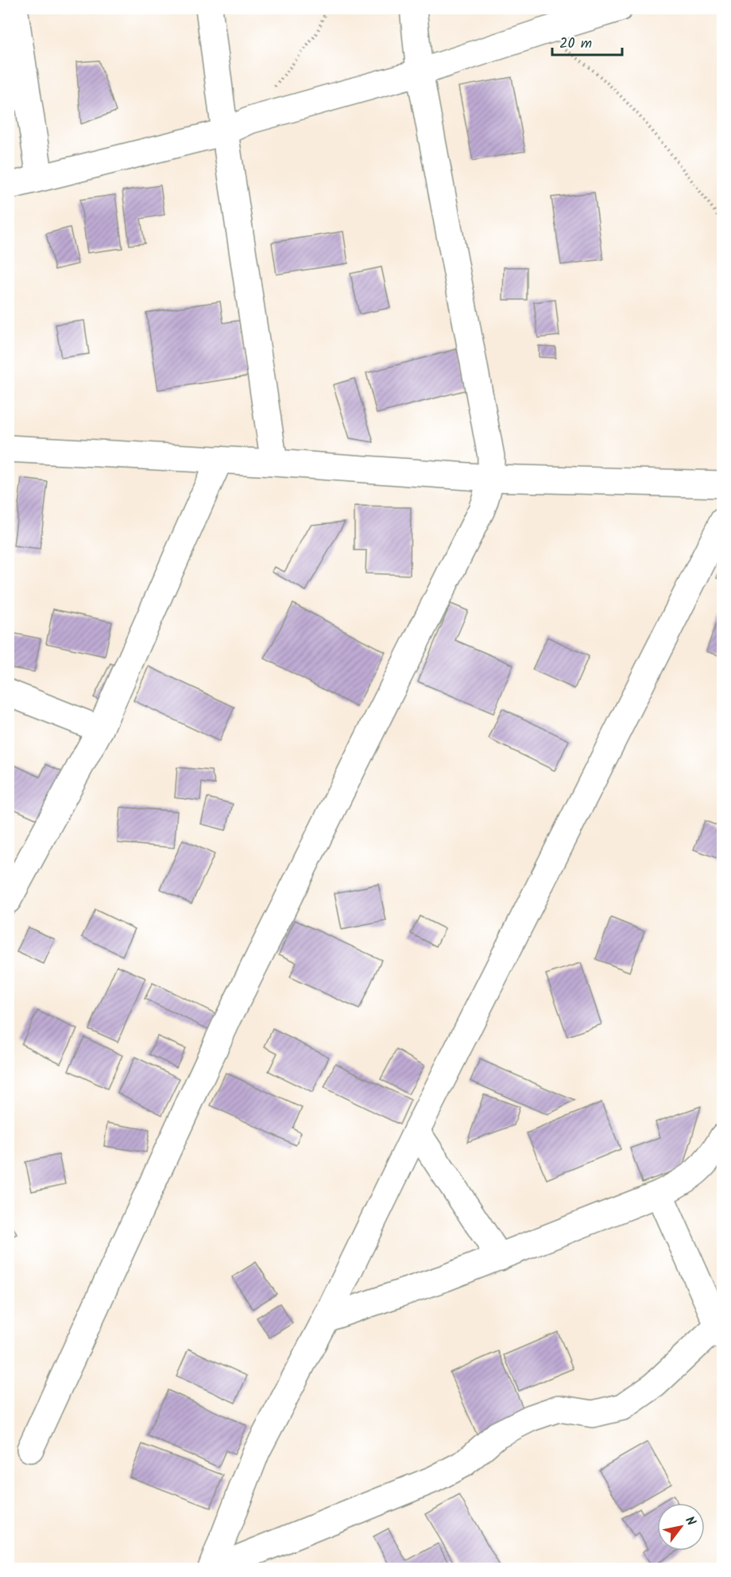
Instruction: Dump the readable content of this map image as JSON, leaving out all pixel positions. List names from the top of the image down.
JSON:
{
  "scale_bar": "20 m",
  "north": "top right"
}
